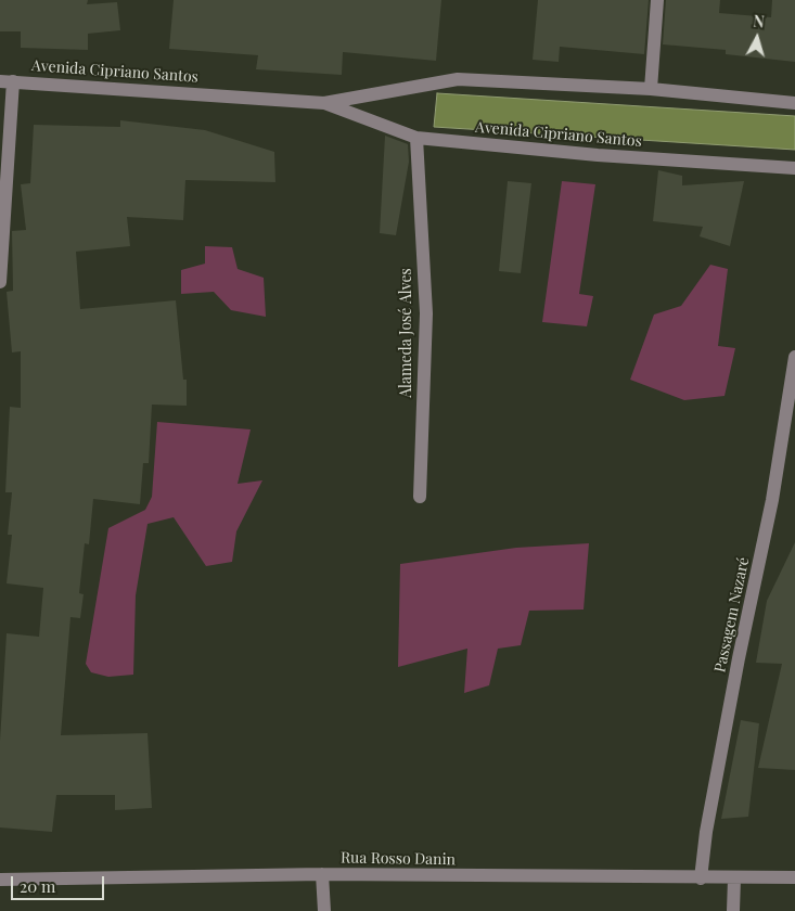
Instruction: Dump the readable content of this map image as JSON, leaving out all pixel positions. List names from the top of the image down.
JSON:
{
  "streets": {
    "street": [
      "Avenida Cipriano Santos",
      "Alameda José Alves",
      "Passagem Nazaré",
      "Rua Rosso Danin"
    ]
  },
  "crossings": [
    ["Avenida Cipriano Santos", "Alameda José Alves"],
    ["Passagem Nazaré", "Rua Rosso Danin"]
  ],
  "scale_bar": "20 m",
  "north": "top"
}
